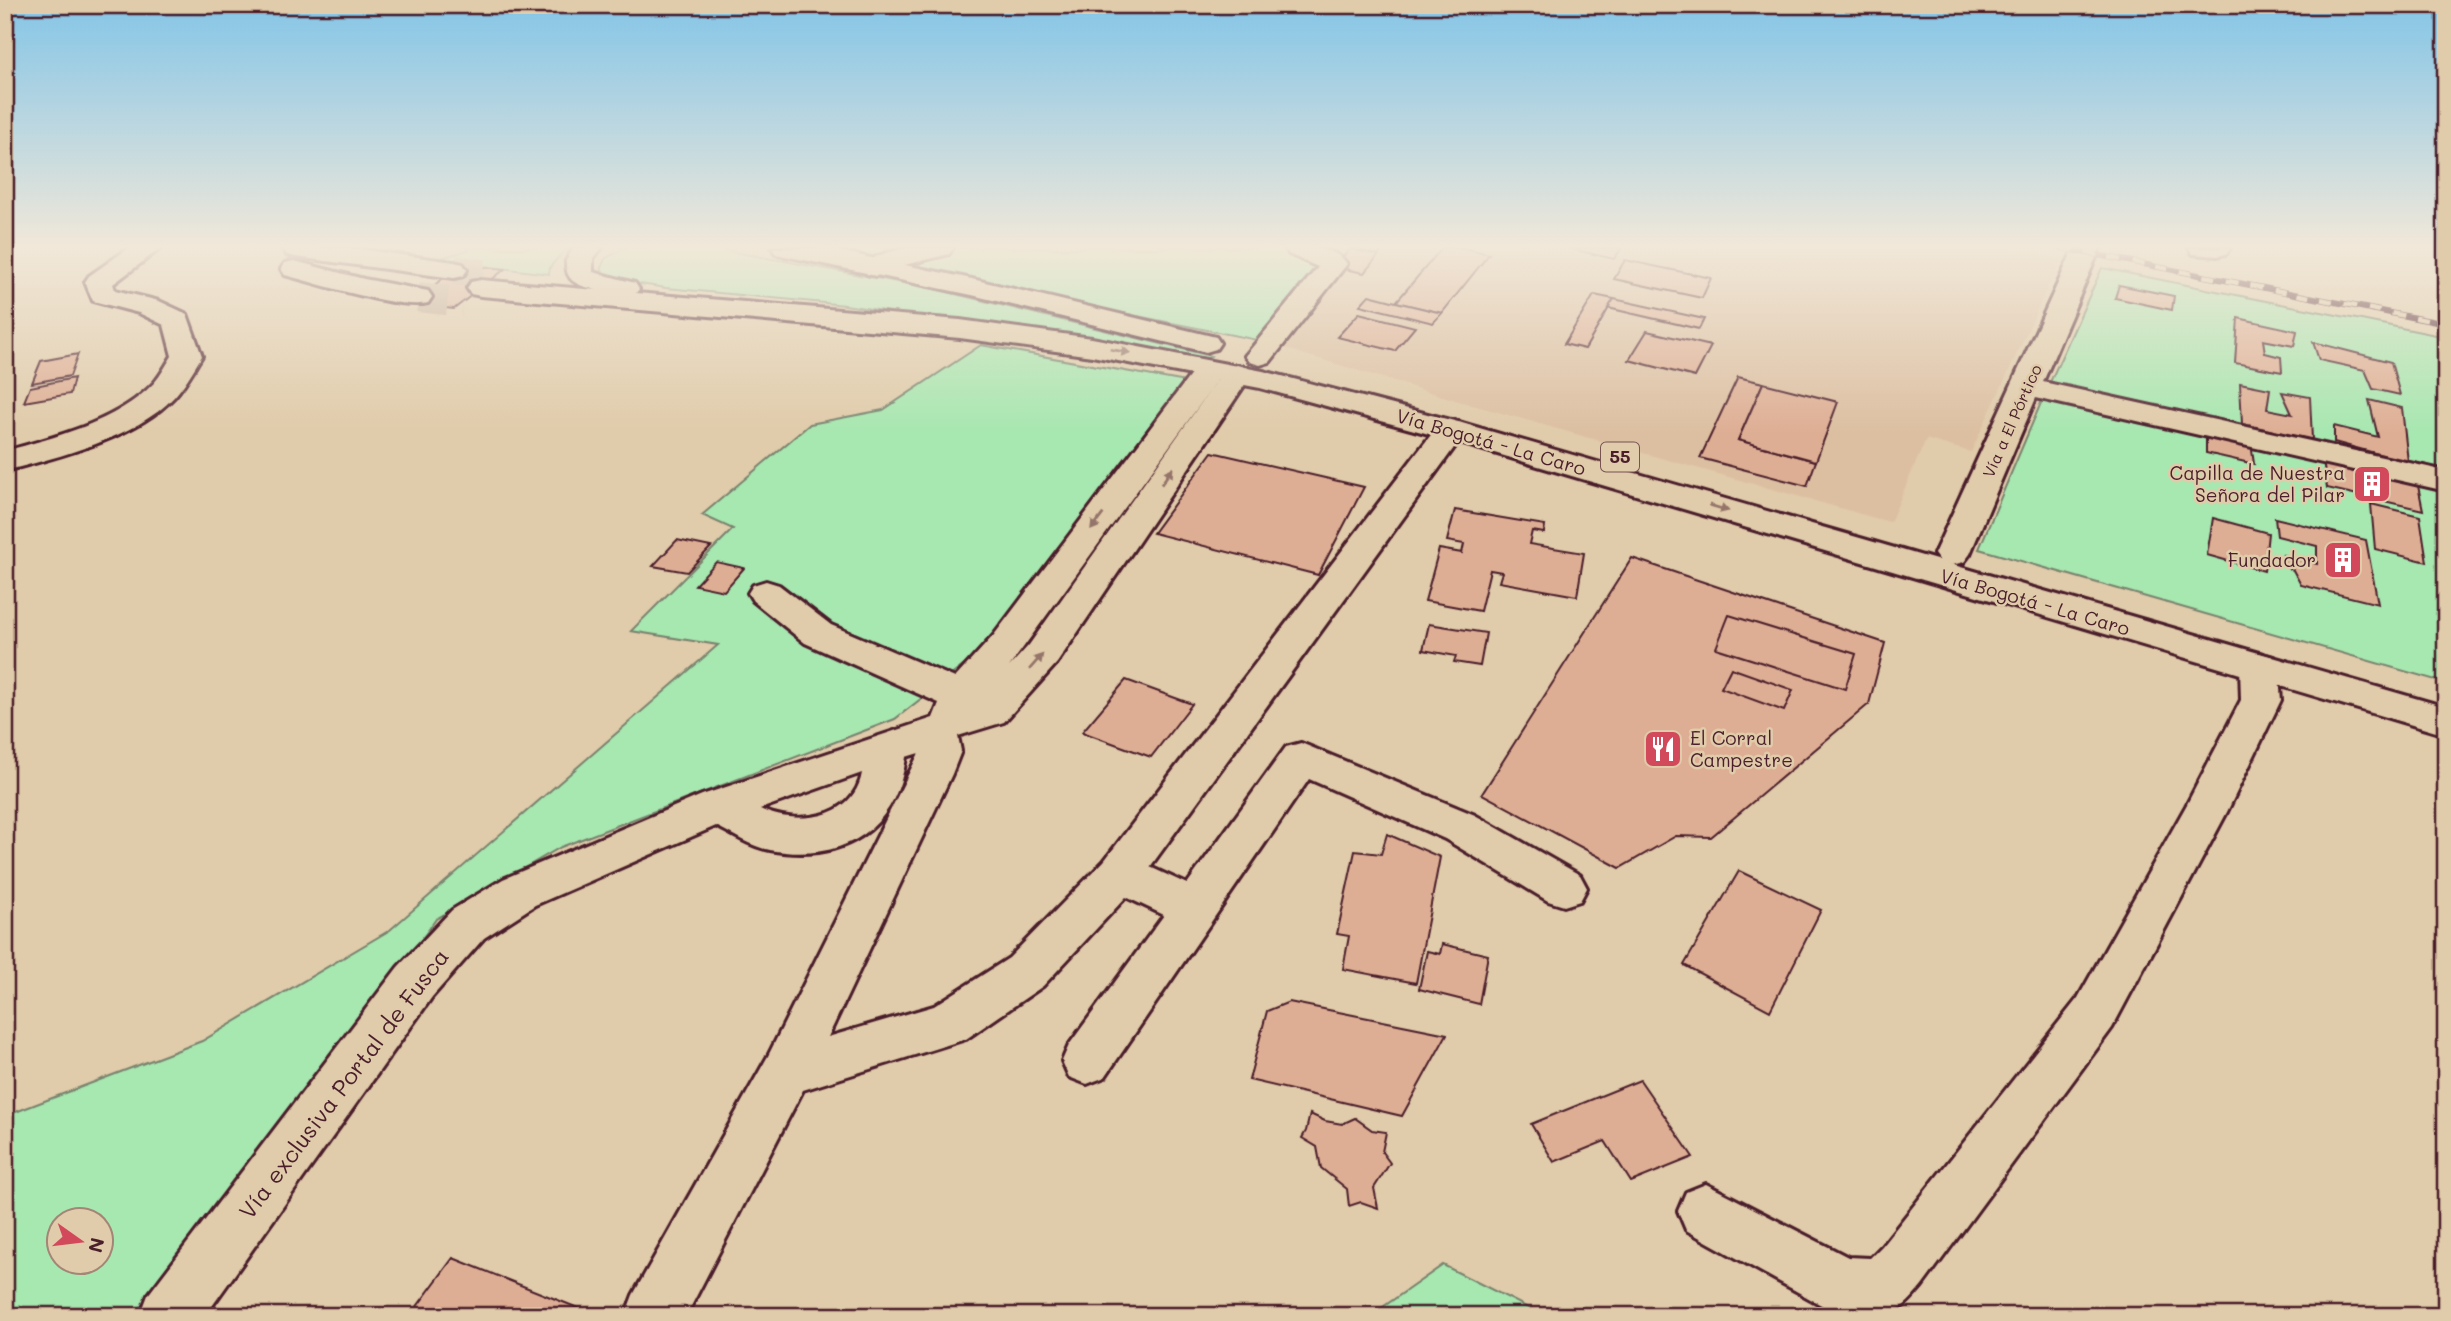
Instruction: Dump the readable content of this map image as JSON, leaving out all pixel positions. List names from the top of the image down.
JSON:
{
  "streets": {
    "main road": [
      "Vía a El Pórtico",
      "Vía Bogotá - La Caro",
      "55",
      "Vía exclusiva Portal de Fusca"
    ]
  },
  "crossings": [
    ["Vía a El Pórtico", "Vía Bogotá - La Caro"]
  ],
  "places": {
    "building": ["Capilla de Nuestra Señora del Pilar", "Fundador"],
    "restaurant": ["El Corral Campestre"]
  },
  "north": "right"
}
